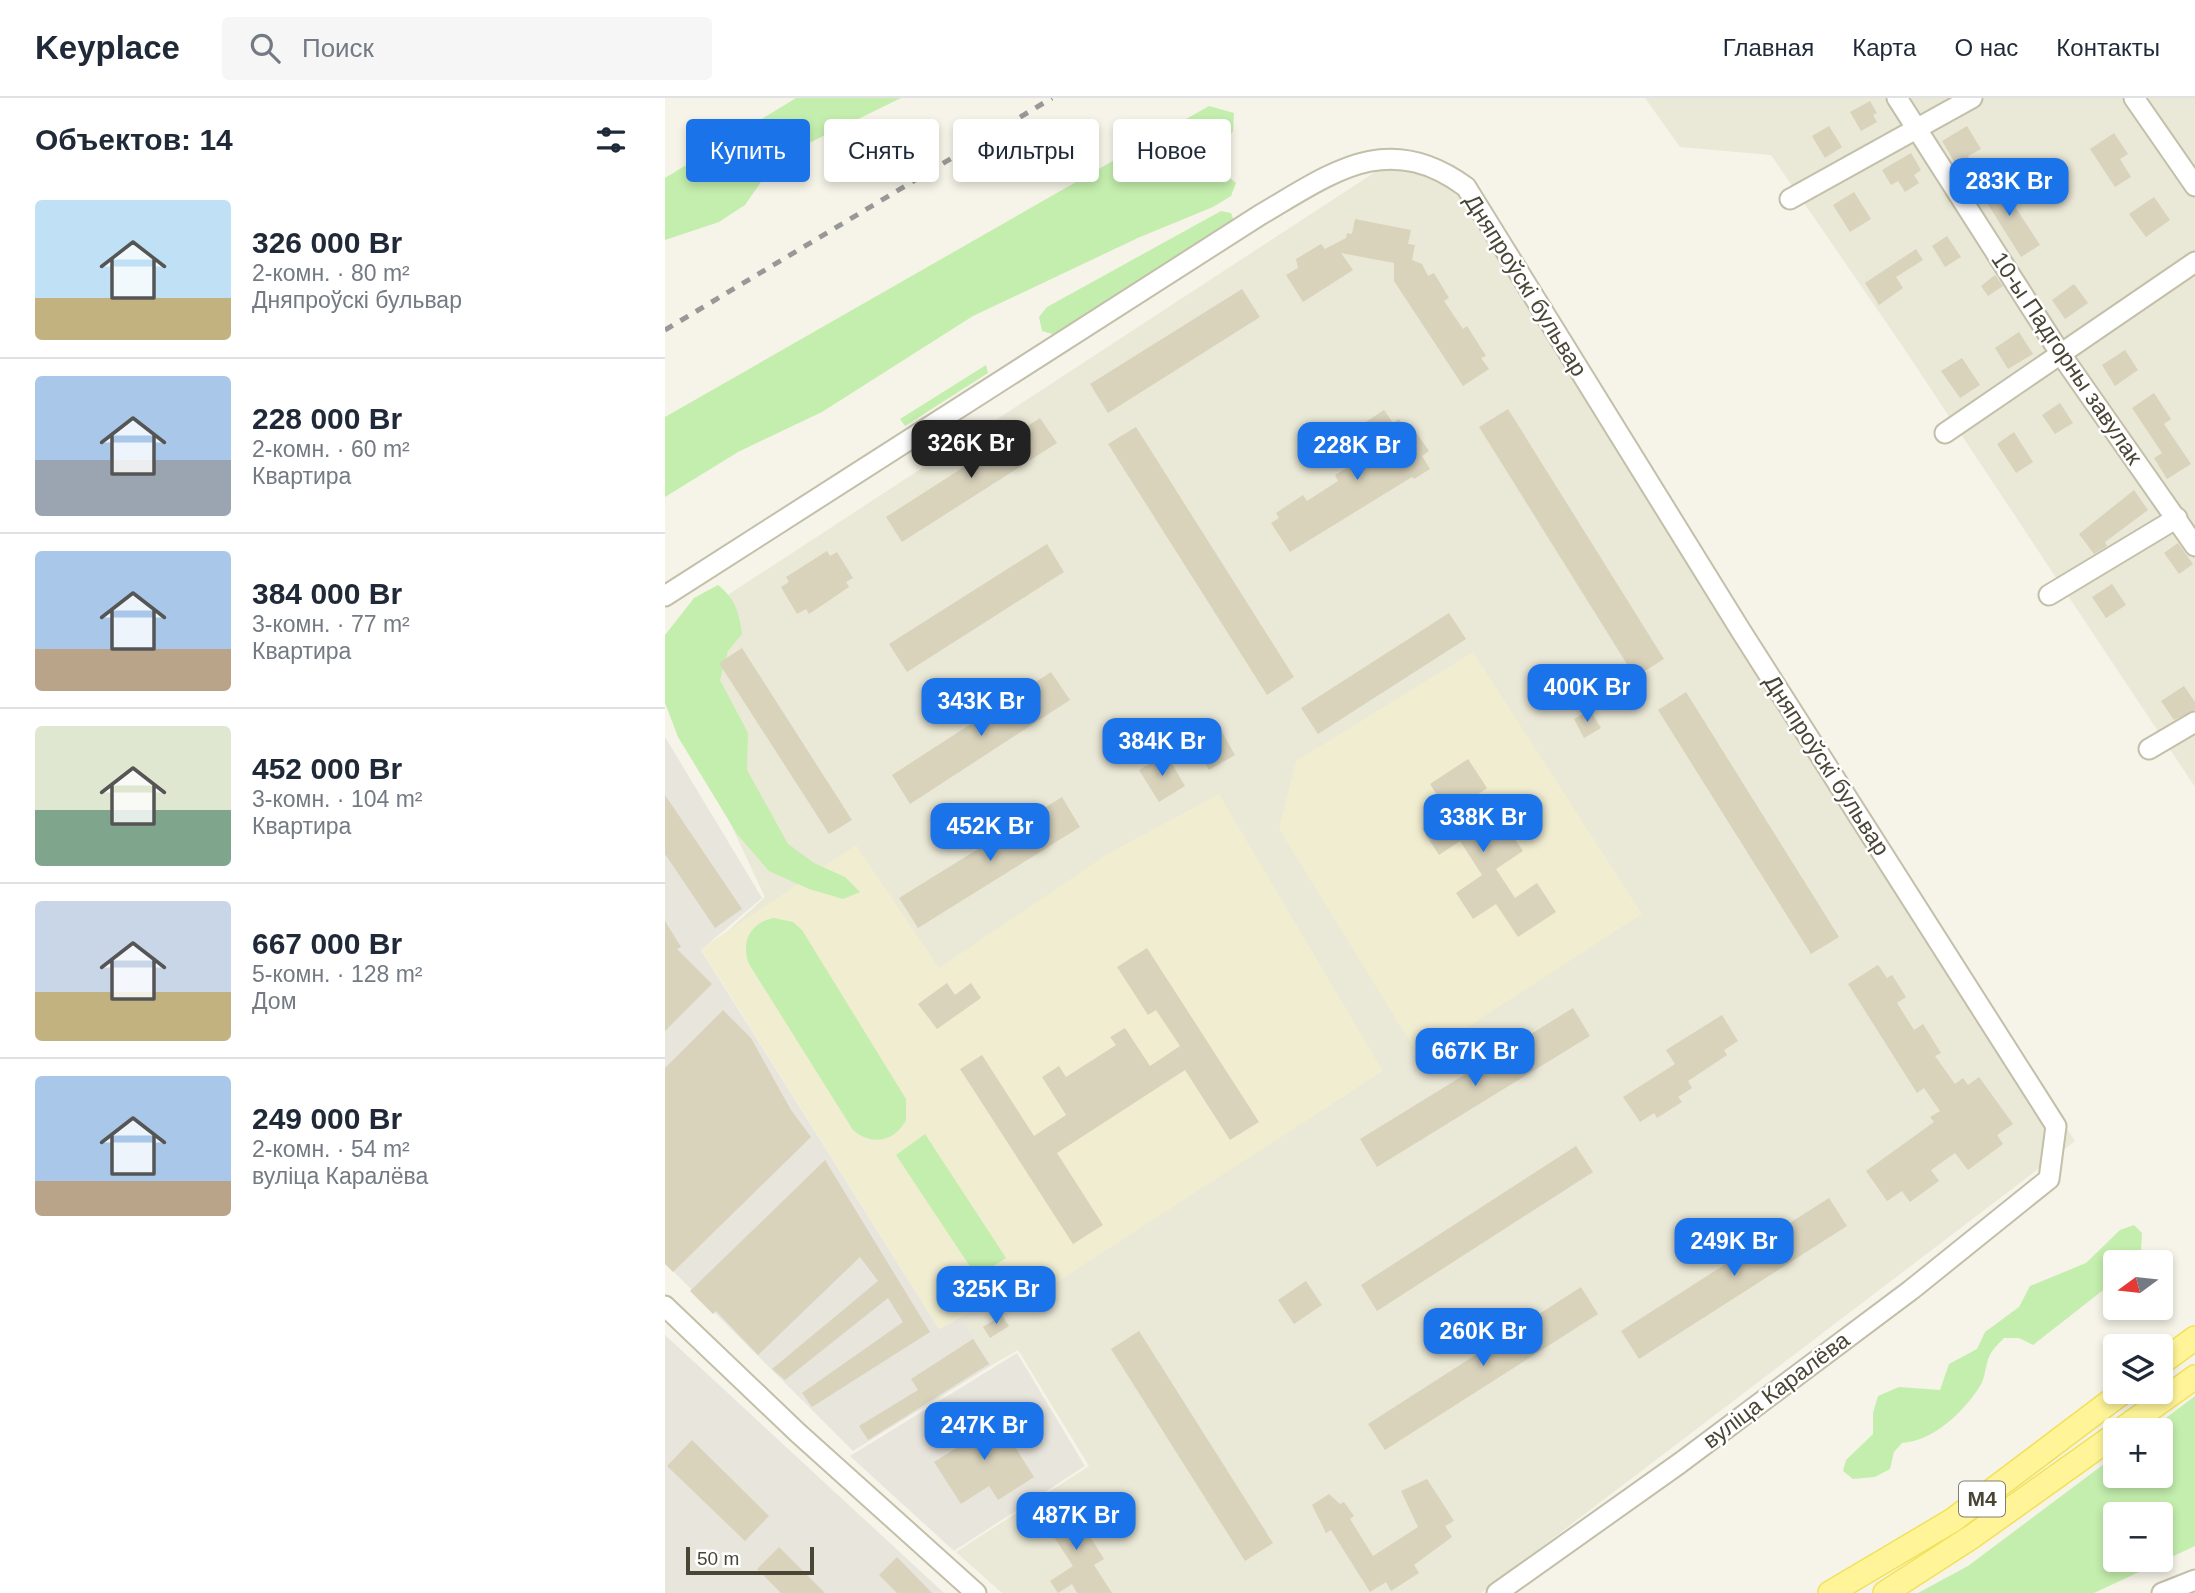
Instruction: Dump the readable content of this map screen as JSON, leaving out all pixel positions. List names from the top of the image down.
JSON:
{
  "streets": {
    "main road": ["М4"],
    "street": ["Дняпроўскі бульвар", "10-ы Падгорны завулак", "вуліца Каралёва"]
  },
  "crossings": [
    ["Дняпроўскі бульвар", "вуліца Каралёва"]
  ],
  "scale_bar": "50 m",
  "north": "left",
  "page": {
    "header": "Keyplace",
    "search": "Поиск",
    "nav": [
      "Главная",
      "Карта",
      "О нас",
      "Контакты"
    ],
    "heading": "Объектов: 14",
    "chip": [
      "Купить",
      "Снять",
      "Фильтры",
      "Новое"
    ],
    "price": [
      "283K Br",
      "326K Br",
      "228K Br",
      "400K Br",
      "343K Br",
      "384K Br",
      "338K Br",
      "452K Br",
      "667K Br",
      "249K Br",
      "325K Br",
      "260K Br",
      "247K Br",
      "487K Br"
    ],
    "list": [
      {
        "name": "326 000 Br",
        "note": "2-комн. · 80 m² · Дняпроўскі бульвар"
      },
      {
        "name": "228 000 Br",
        "note": "2-комн. · 60 m² · Квартира"
      },
      {
        "name": "384 000 Br",
        "note": "3-комн. · 77 m² · Квартира"
      },
      {
        "name": "452 000 Br",
        "note": "3-комн. · 104 m² · Квартира"
      },
      {
        "name": "667 000 Br",
        "note": "5-комн. · 128 m² · Дом"
      },
      {
        "name": "249 000 Br",
        "note": "2-комн. · 54 m² · вуліца Каралёва"
      }
    ],
    "map_buttons": ["+", "−"],
    "scale": "50 m"
  }
}
